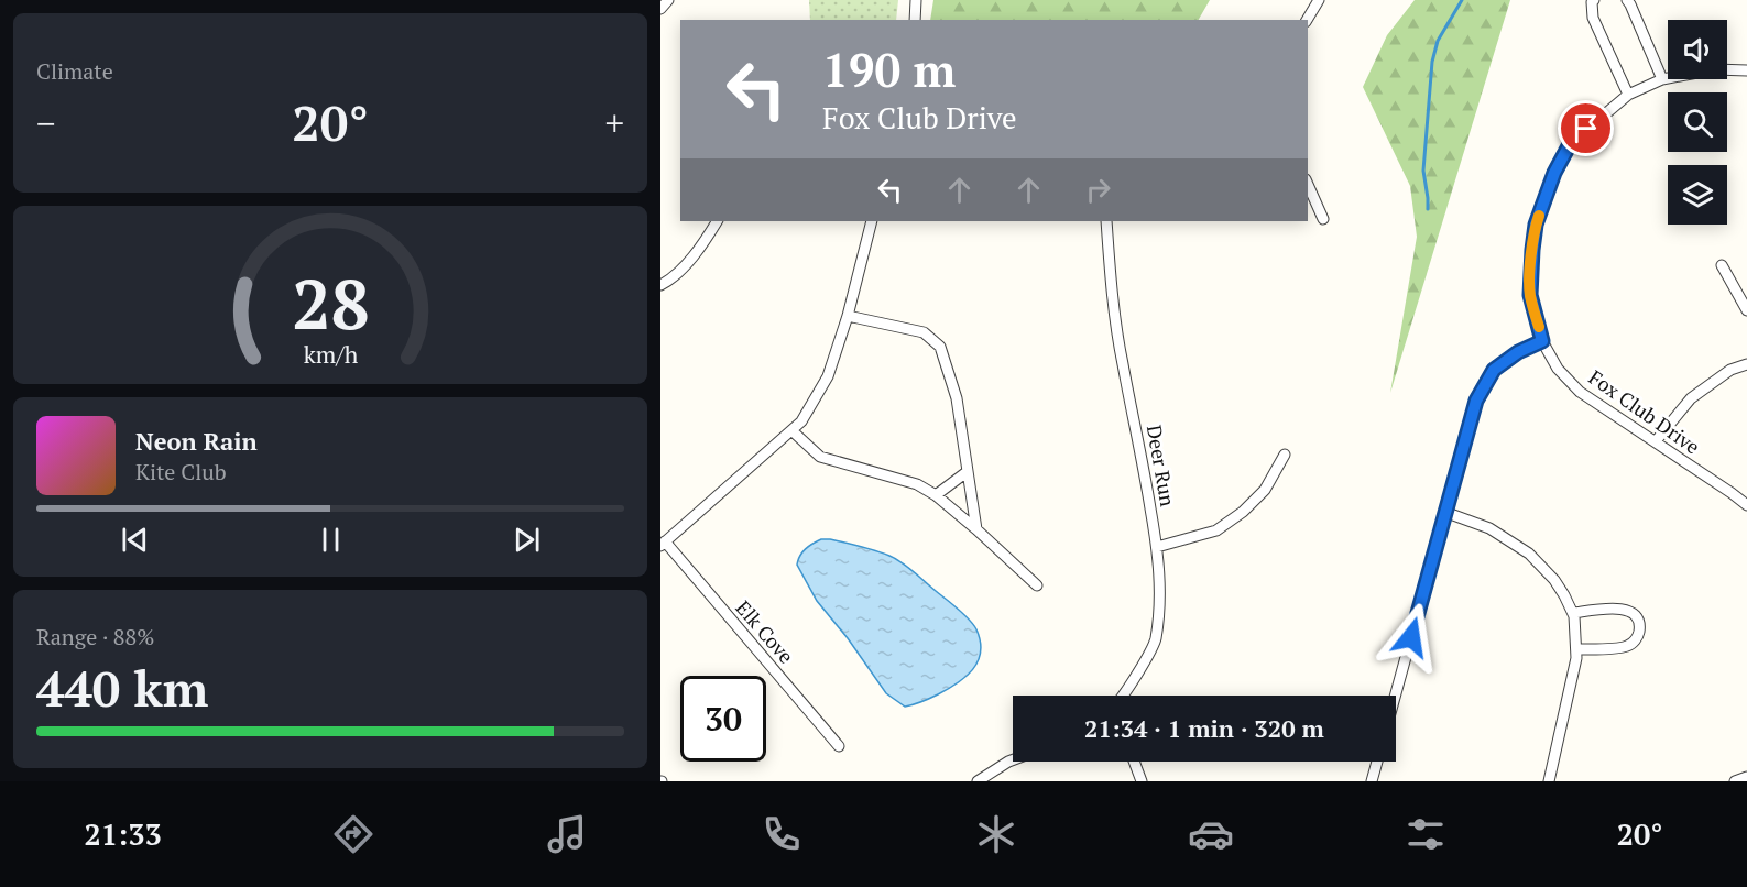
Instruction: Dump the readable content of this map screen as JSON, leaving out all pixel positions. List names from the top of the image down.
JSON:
{
  "streets": {
    "street": ["Fox Club Drive", "Deer Run", "Elk Cove"]
  },
  "page": {
    "tile": [
      "Climate",
      ["Range · 88%", "440 km"]
    ],
    "turn": ["190 m", "Fox Club Drive"],
    "heat": ["−", "20°", "+"],
    "song": ["Neon Rain", "Kite Club"],
    "limit": "30",
    "trip": "21:34 · 1 min · 320 m",
    "tabs": ["21:33", "20°"],
    "gauge": ["28", "km/h"]
  }
}
